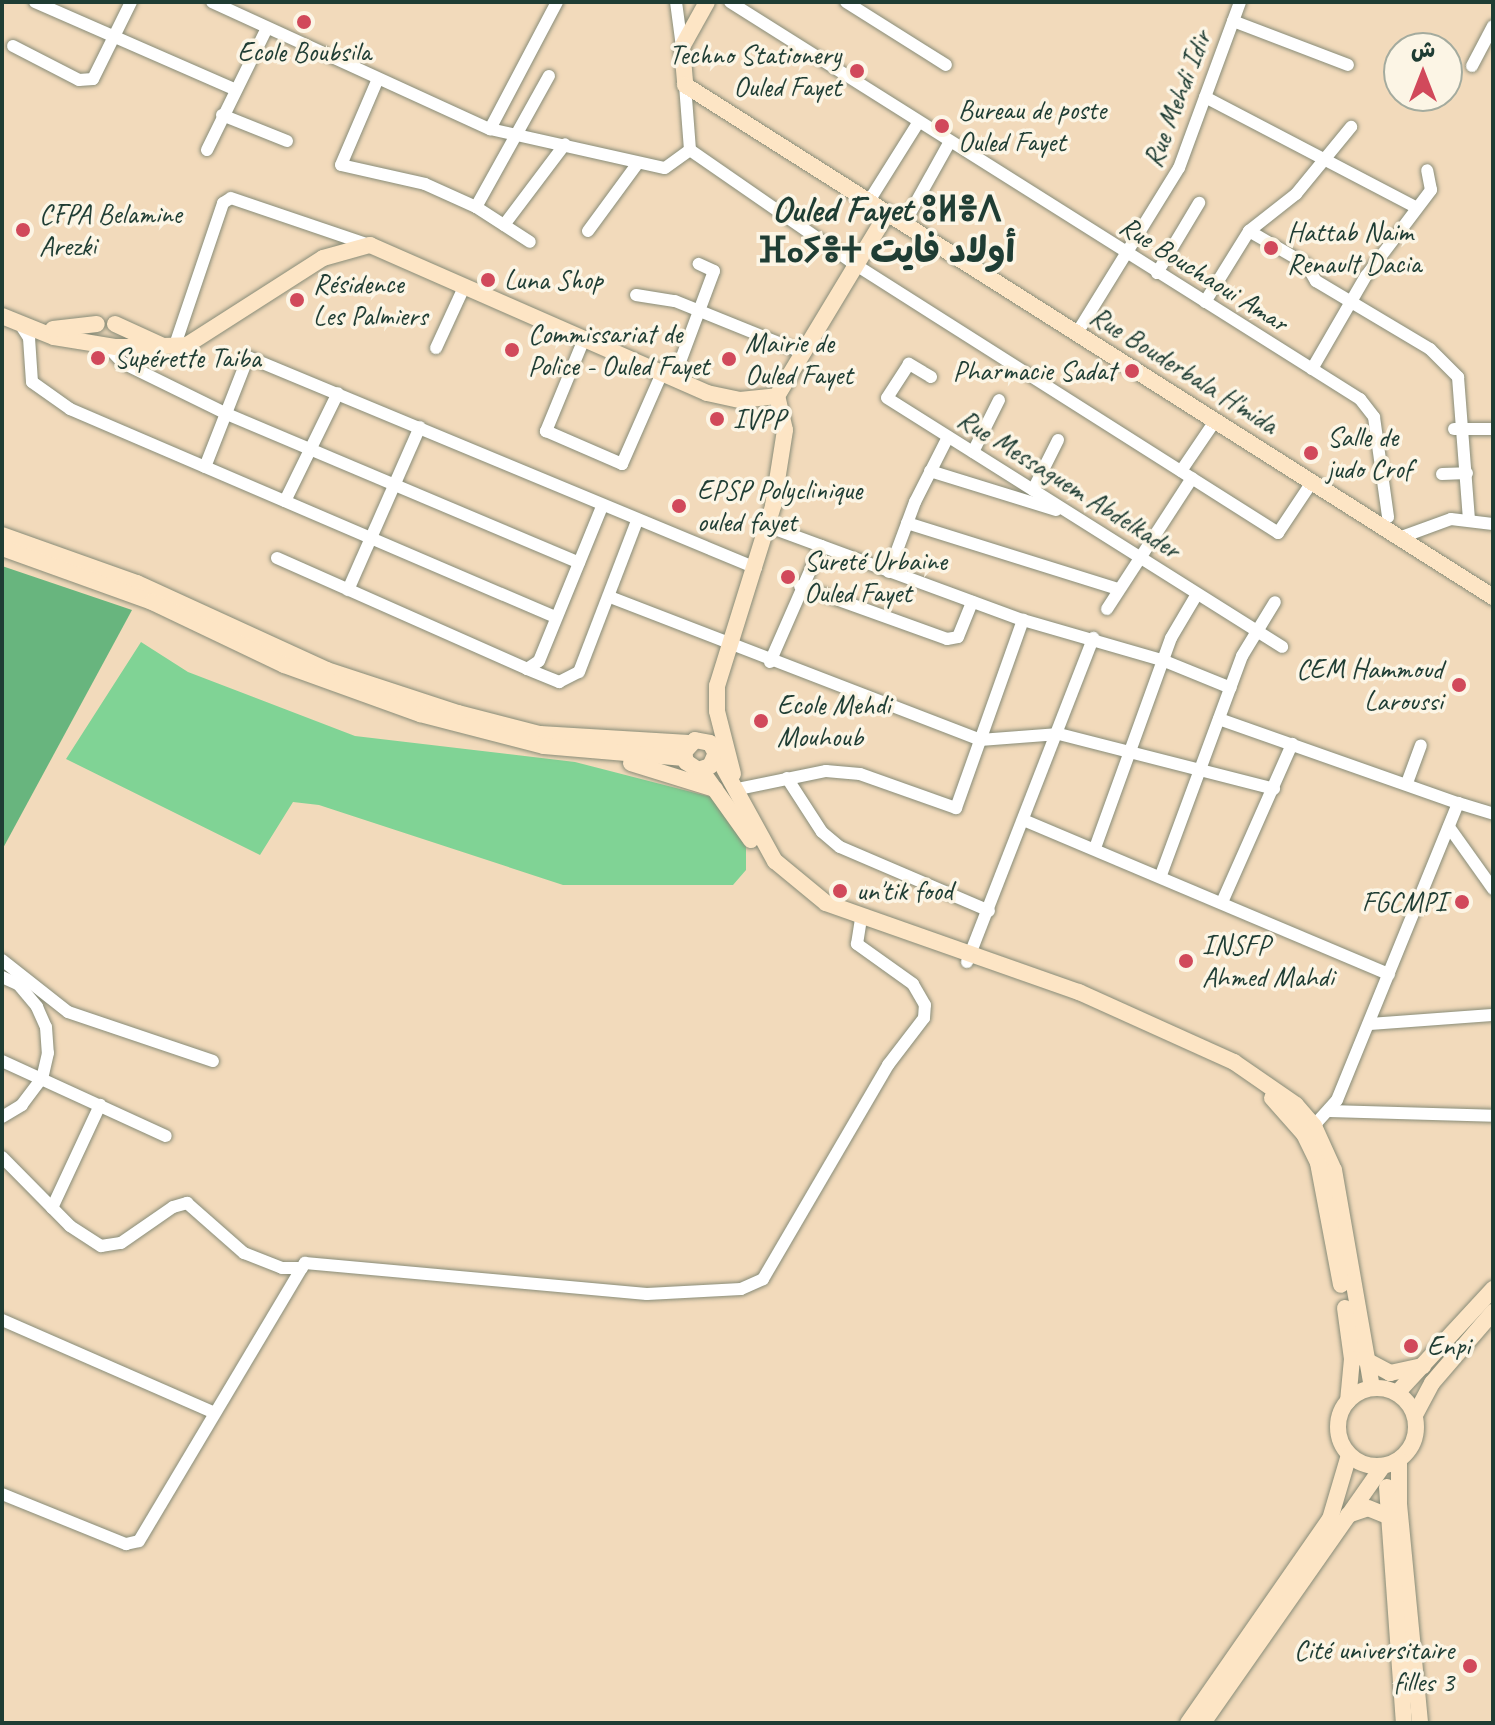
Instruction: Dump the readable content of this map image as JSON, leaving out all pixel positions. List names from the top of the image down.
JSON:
{
  "streets": {
    "main road": ["Rue Bouderbala H'mida"],
    "street": ["Rue Mehdi Idir", "Rue Bouchaoui Amar", "Rue Messaguem Abdelkader"]
  },
  "crossings": [
    ["Rue Mehdi Idir", "Rue Bouchaoui Amar"],
    ["Rue Mehdi Idir", "Rue Bouderbala H'mida"]
  ],
  "districts": ["Ouled Fayet ⵓⵍⴻⴷ ⴼⴰⵢⴻⵜ أولاد فايت"],
  "places": [
    "Ecole Boubsila",
    "Techno Stationery Ouled Fayet",
    "Bureau de poste Ouled Fayet",
    "CFPA Belamine Arezki",
    "Hattab Naim Renault Dacia",
    "Luna Shop",
    "Résidence Les Palmiers",
    "Commissariat de Police - Ouled Fayet",
    "Supérette Taiba",
    "Mairie de Ouled Fayet",
    "Pharmacie Sadat",
    "IVPP",
    "Salle de judo Crof",
    "EPSP Polyclinique ouled fayet",
    "Sureté Urbaine Ouled Fayet",
    "CEM Hammoud Laroussi",
    "Ecole Mehdi Mouhoub",
    "un'tik food",
    "FGCMPI",
    "INSFP Ahmed Mahdi",
    "Enpi",
    "Cité universitaire filles 3"
  ],
  "north": "top"
}
